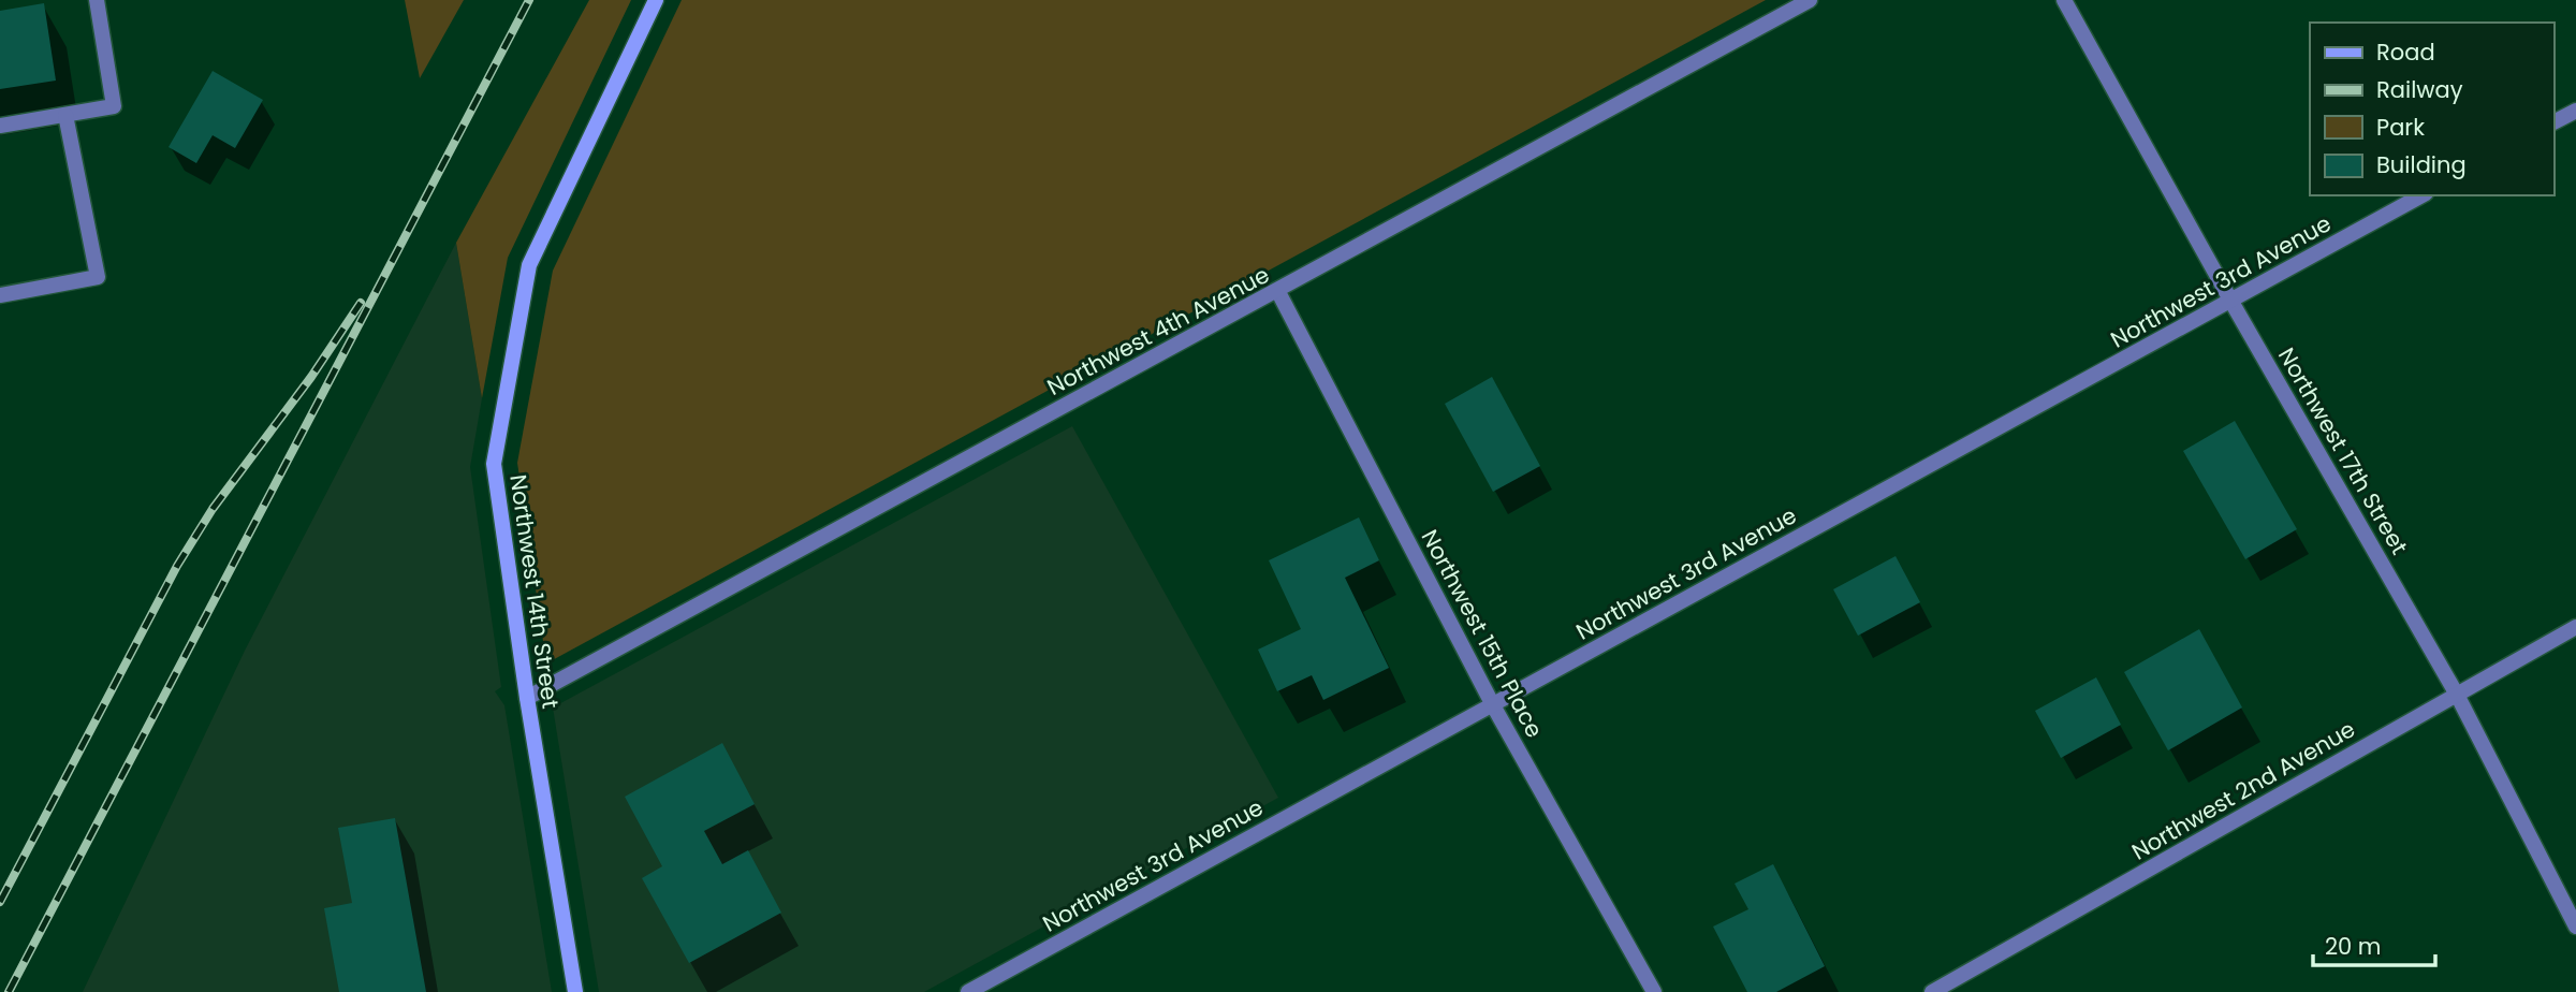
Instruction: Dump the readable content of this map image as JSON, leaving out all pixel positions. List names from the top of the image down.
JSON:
{
  "streets": {
    "street": [
      "Northwest 3rd Avenue",
      "Northwest 4th Avenue",
      "Northwest 17th Street",
      "Northwest 14th Street",
      "Northwest 15th Place",
      "Northwest 2nd Avenue"
    ]
  },
  "crossings": [
    ["Northwest 3rd Avenue", "Northwest 17th Street"],
    ["Northwest 3rd Avenue", "Northwest 15th Place"],
    ["Northwest 4th Avenue", "Northwest 14th Street"],
    ["Northwest 4th Avenue", "Northwest 15th Place"],
    ["Northwest 17th Street", "Northwest 2nd Avenue"]
  ],
  "legend": [
    "Road",
    "Railway",
    "Park",
    "Building"
  ],
  "scale_bar": "20 m"
}
